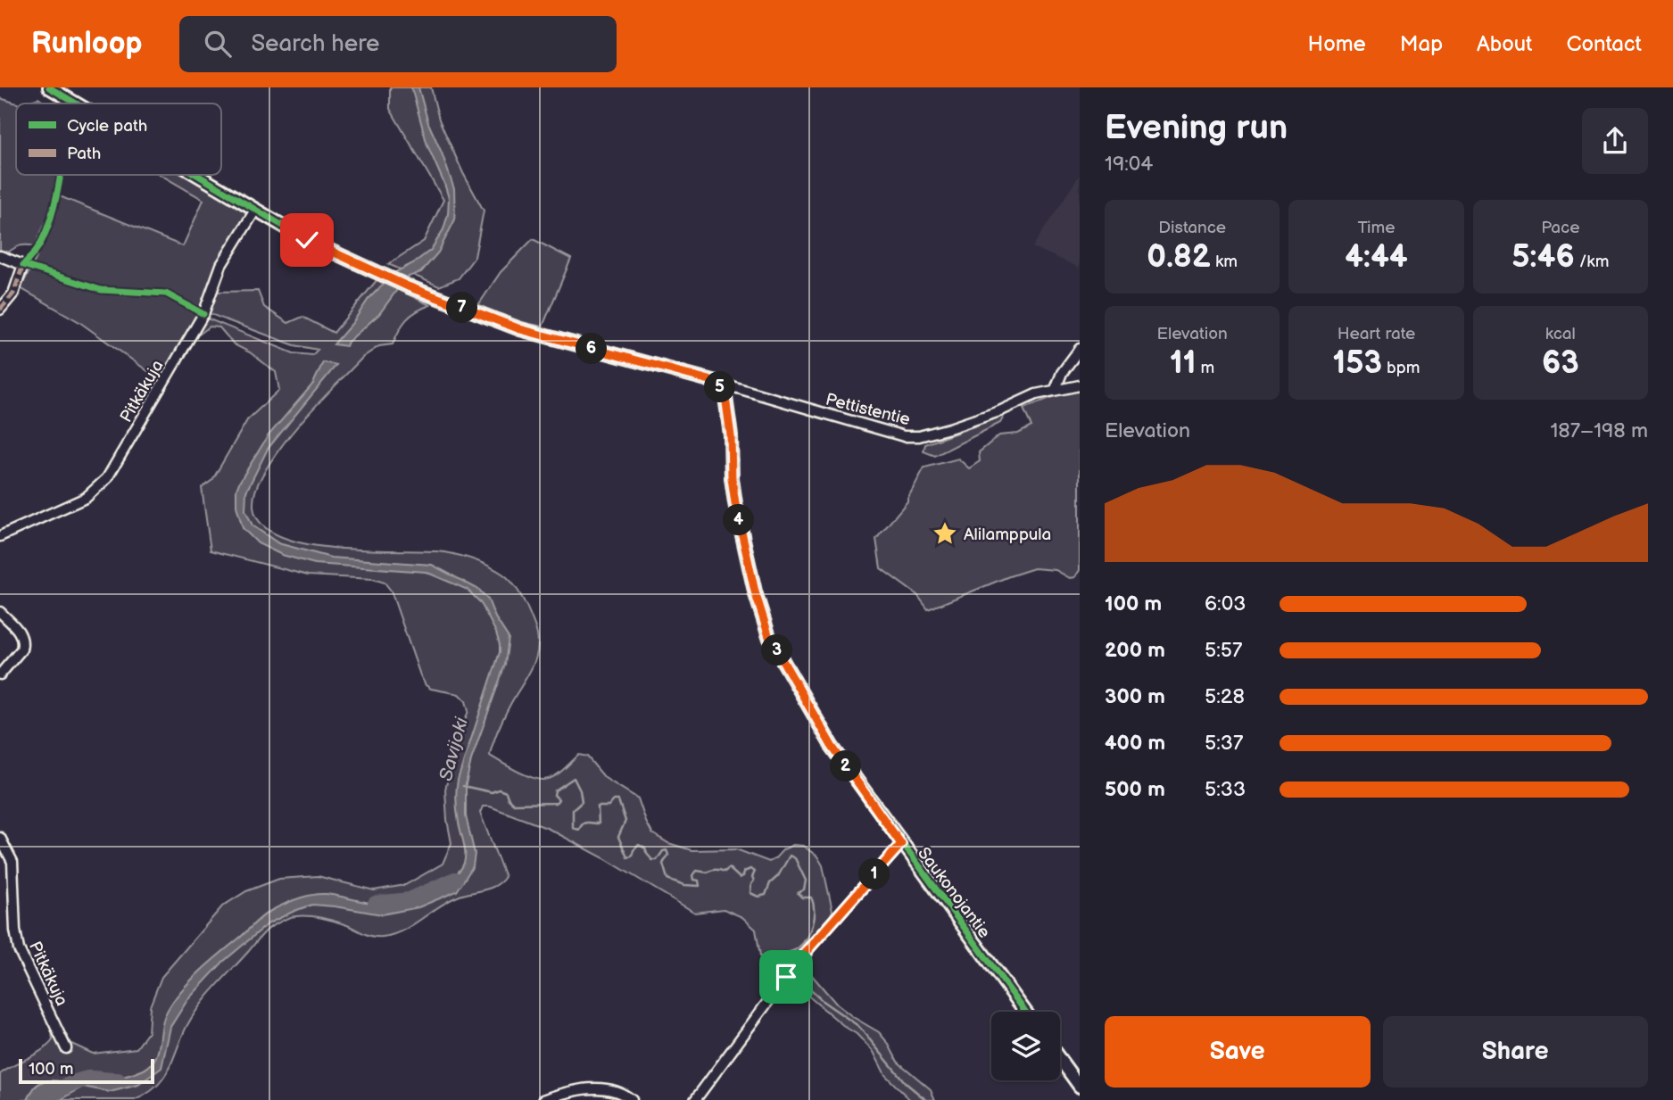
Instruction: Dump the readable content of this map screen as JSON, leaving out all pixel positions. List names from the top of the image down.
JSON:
{
  "streets": {
    "street": ["Pitkäkuja", "Pettistentie", "Saukonojantie"]
  },
  "crossings": [
    ["Pettistentie", "Saukonojantie"]
  ],
  "water": ["Savijoki"],
  "places": {
    "place": ["Alilamppula"]
  },
  "legend": ["Cycle path", "Path"],
  "scale_bar": "100 m",
  "page": {
    "header": "Runloop",
    "search": "Search here",
    "nav": [
      "Home",
      "Map",
      "About",
      "Contact"
    ],
    "heading": ["Evening run", "19:04"],
    "stats": [
      ["Distance", "0.82 km"],
      ["Time", "4:44"],
      ["Pace", "5:46 /km"],
      ["Elevation", "11 m"],
      ["Heart rate", "153 bpm"],
      ["kcal", "63"]
    ],
    "pins": [
      "7",
      "6",
      "5",
      "4",
      "3",
      "2",
      "1"
    ],
    "chart": ["Elevation", "187–198 m"],
    "list": [
      {
        "name": "100 m",
        "note": "6:03"
      },
      {
        "name": "200 m",
        "note": "5:57"
      },
      {
        "name": "300 m",
        "note": "5:28"
      },
      {
        "name": "400 m",
        "note": "5:37"
      },
      {
        "name": "500 m",
        "note": "5:33"
      }
    ],
    "buttons": ["Save", "Share"],
    "scale": "100 m"
  }
}
